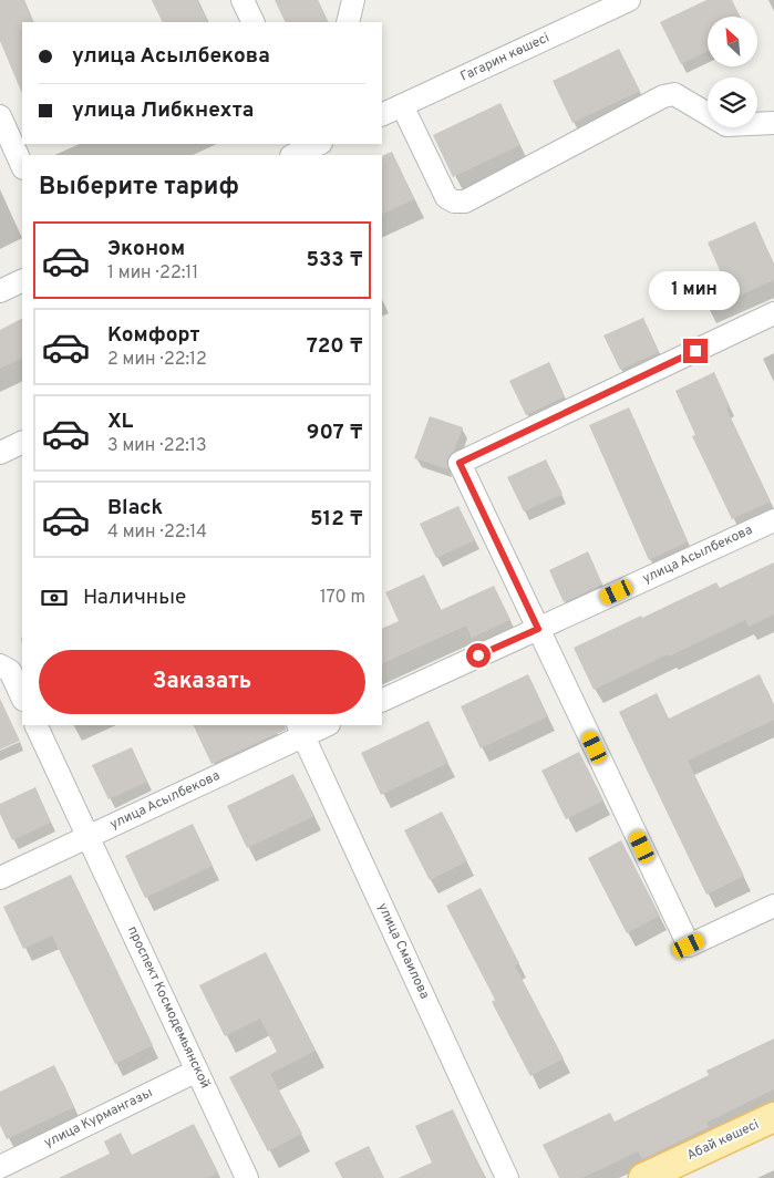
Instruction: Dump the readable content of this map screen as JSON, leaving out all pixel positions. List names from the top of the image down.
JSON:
{
  "streets": {
    "main road": ["Абай көшесі"],
    "street": [
      "Гагарин көшесі",
      "улица Асылбекова",
      "улица Смаилова",
      "проспект Космодемьянской",
      "улица Курмангазы"
    ]
  },
  "crossings": [
    ["улица Асылбекова", "улица Смаилова"],
    ["улица Асылбекова", "проспект Космодемьянской"],
    ["проспект Космодемьянской", "улица Курмангазы"]
  ],
  "north": "top left",
  "page": {
    "banner": ["улица Асылбекова", "улица Либкнехта"],
    "heading": "Выберите тариф",
    "list": [
      {
        "name": "Эконом",
        "note": "1 мин · 22:11",
        "value": "533 ₸"
      },
      {
        "name": "Комфорт",
        "note": "2 мин · 22:12",
        "value": "720 ₸"
      },
      {
        "name": "XL",
        "note": "3 мин · 22:13",
        "value": "907 ₸"
      },
      {
        "name": "Black",
        "note": "4 мин · 22:14",
        "value": "512 ₸"
      }
    ],
    "bubble": "1 мин",
    "pay": ["Наличные", "170 m"],
    "buttons": "Заказать"
  }
}
